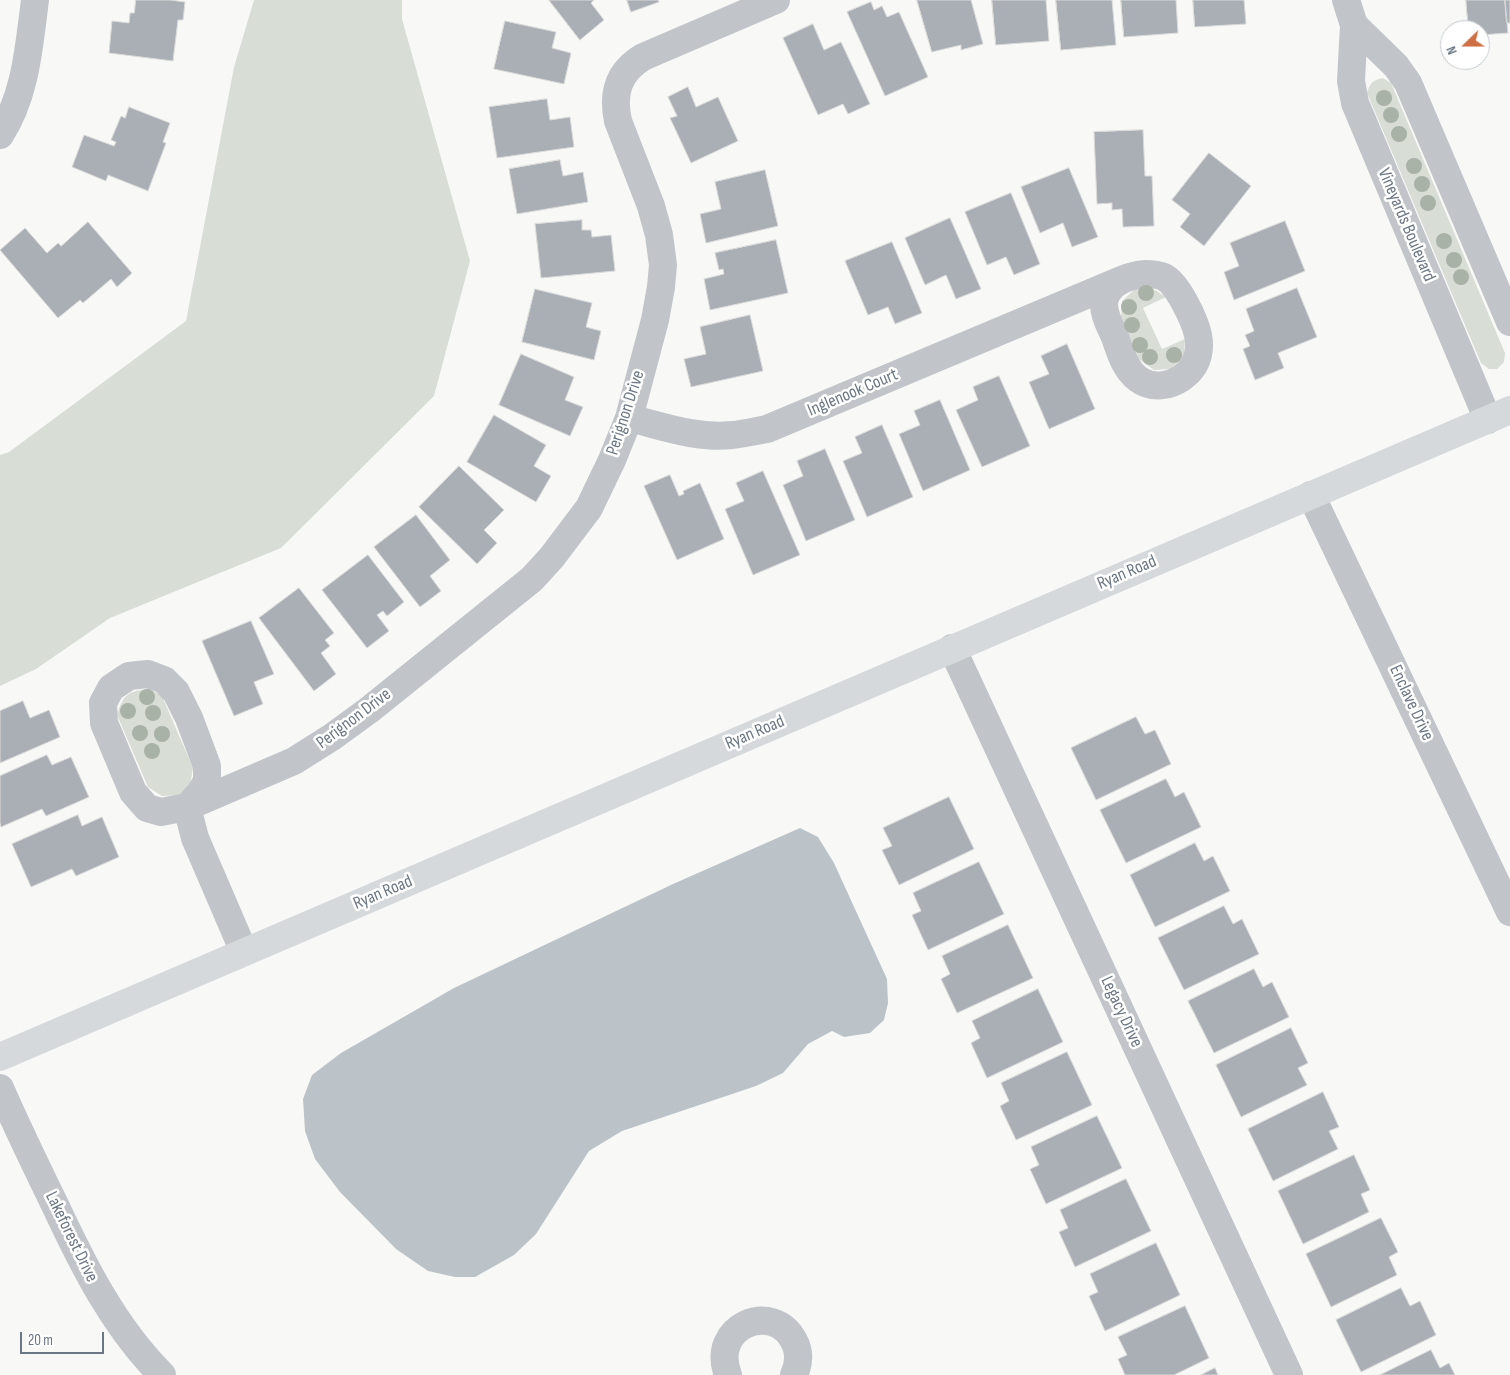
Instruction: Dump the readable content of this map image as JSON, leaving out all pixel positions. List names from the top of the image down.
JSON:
{
  "streets": {
    "main road": ["Ryan Road"],
    "street": [
      "Vineyards Boulevard",
      "Inglenook Court",
      "Perignon Drive",
      "Enclave Drive",
      "Legacy Drive",
      "Lakeforest Drive"
    ]
  },
  "crossings": [
    ["Vineyards Boulevard", "Ryan Road"],
    ["Inglenook Court", "Perignon Drive"],
    ["Ryan Road", "Enclave Drive"],
    ["Ryan Road", "Legacy Drive"]
  ],
  "scale_bar": "20 m",
  "north": "left"
}
